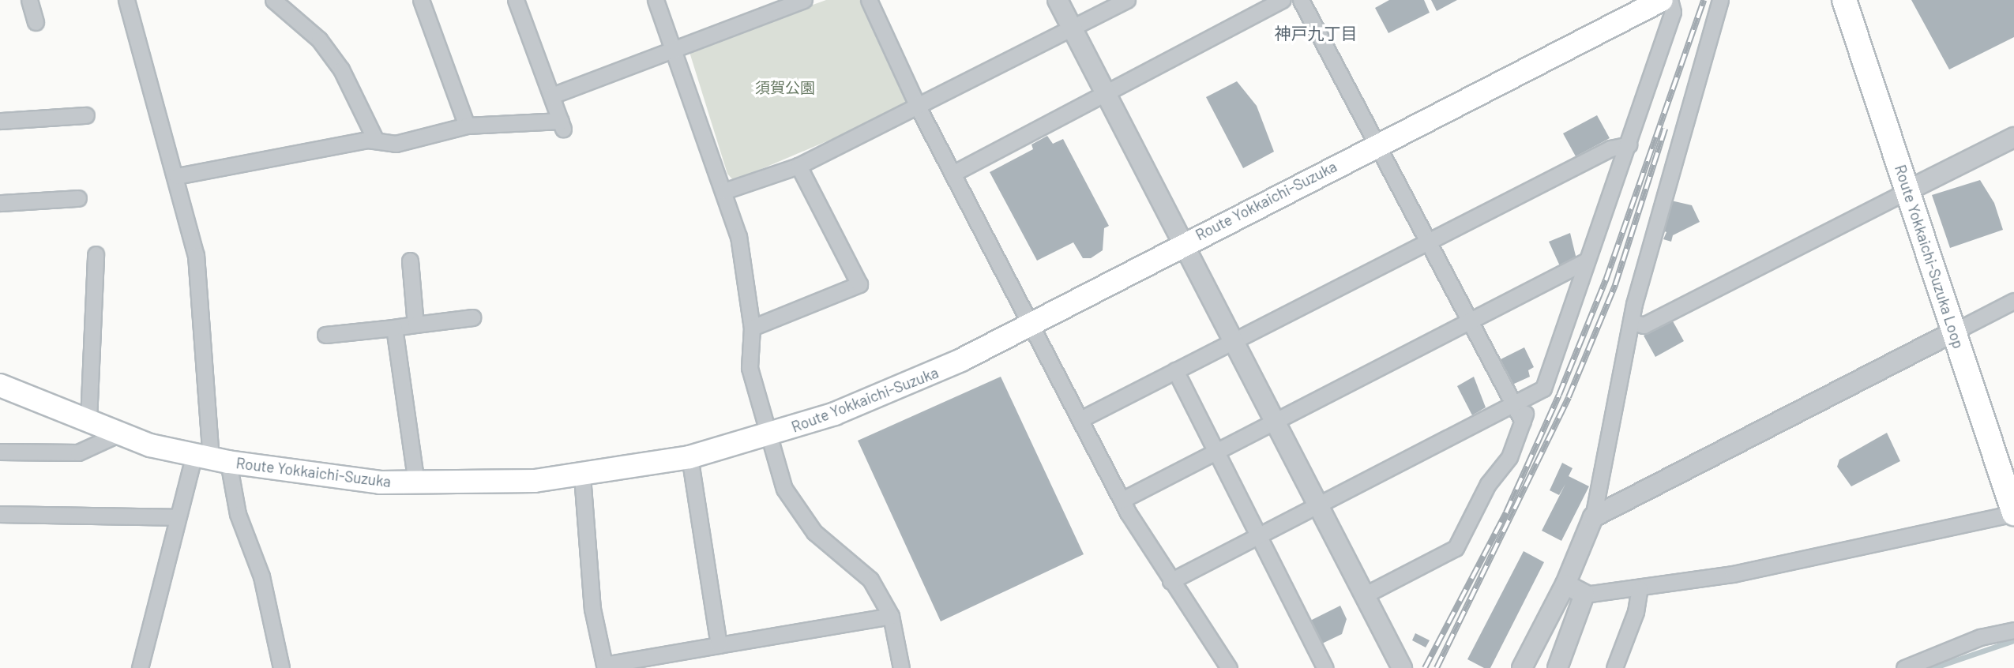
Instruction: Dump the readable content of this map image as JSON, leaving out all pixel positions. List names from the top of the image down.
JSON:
{
  "streets": {
    "main road": ["Route Yokkaichi-Suzuka", "Route Yokkaichi-Suzuka Loop"]
  },
  "districts": ["神戸九丁目"],
  "parks": ["須賀公園"]
}
